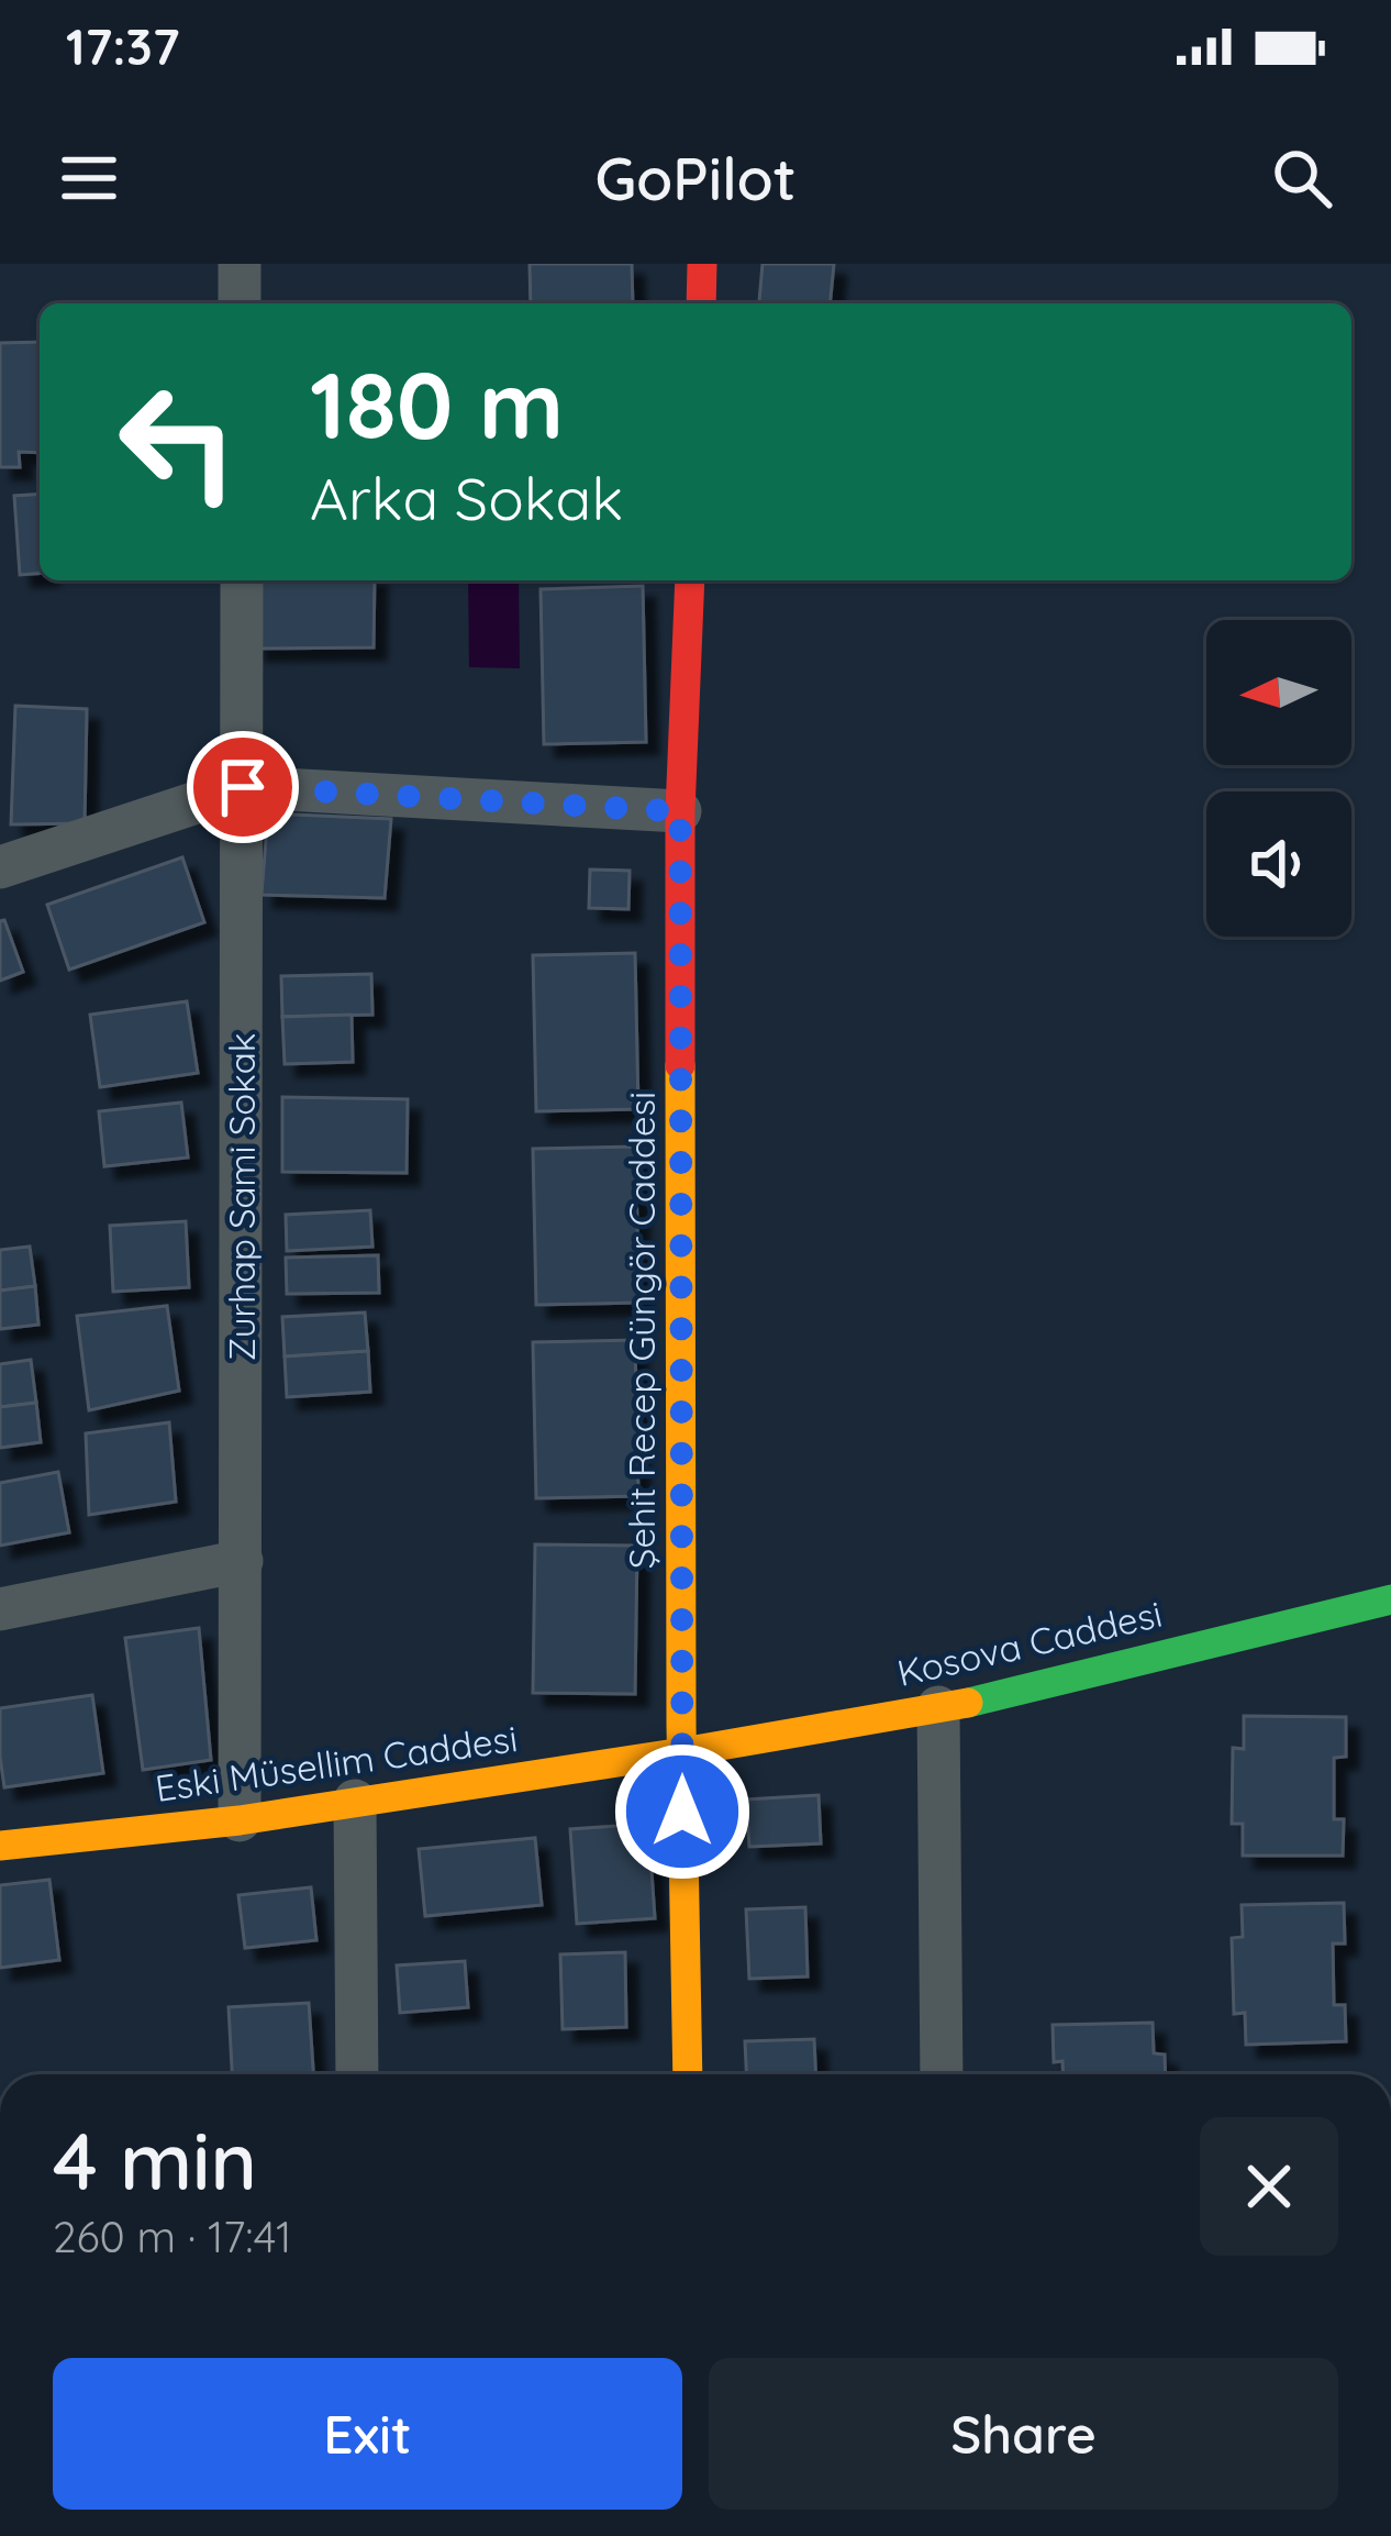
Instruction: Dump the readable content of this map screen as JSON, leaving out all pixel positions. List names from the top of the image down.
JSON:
{
  "streets": {
    "street": [
      "Zurhap Sami Sokak",
      "Şehit Recep Güngör Caddesi",
      "Kosova Caddesi",
      "Eski Müsellim Caddesi"
    ]
  },
  "crossings": [
    ["Zurhap Sami Sokak", "Eski Müsellim Caddesi"],
    ["Şehit Recep Güngör Caddesi", "Kosova Caddesi"],
    ["Şehit Recep Güngör Caddesi", "Eski Müsellim Caddesi"],
    ["Kosova Caddesi", "Eski Müsellim Caddesi"]
  ],
  "north": "left",
  "page": {
    "status": "17:37",
    "header": "GoPilot",
    "turn": ["180 m", "Arka Sokak"],
    "heading": ["4 min", "260 m · 17:41"],
    "buttons": ["Exit", "Share"]
  }
}
